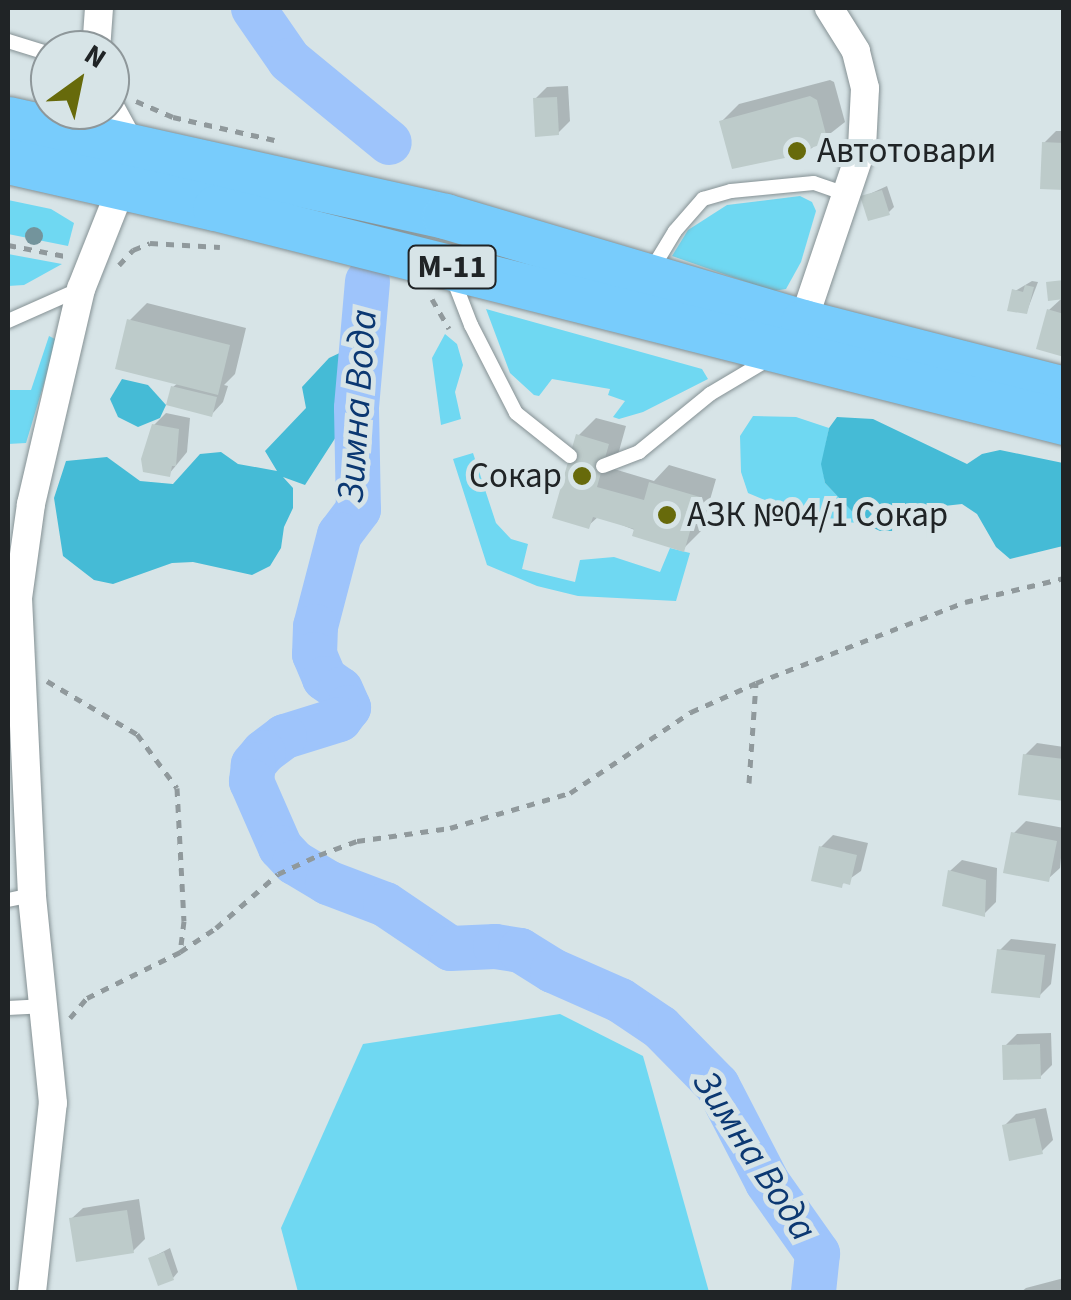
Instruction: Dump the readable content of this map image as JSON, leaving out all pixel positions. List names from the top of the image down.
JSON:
{
  "streets": {
    "highway": ["М-11"]
  },
  "water": ["Зимна Вода"],
  "places": ["Автотовари", "Сокар", "АЗК №04/1 Сокар"],
  "north": "top right"
}
